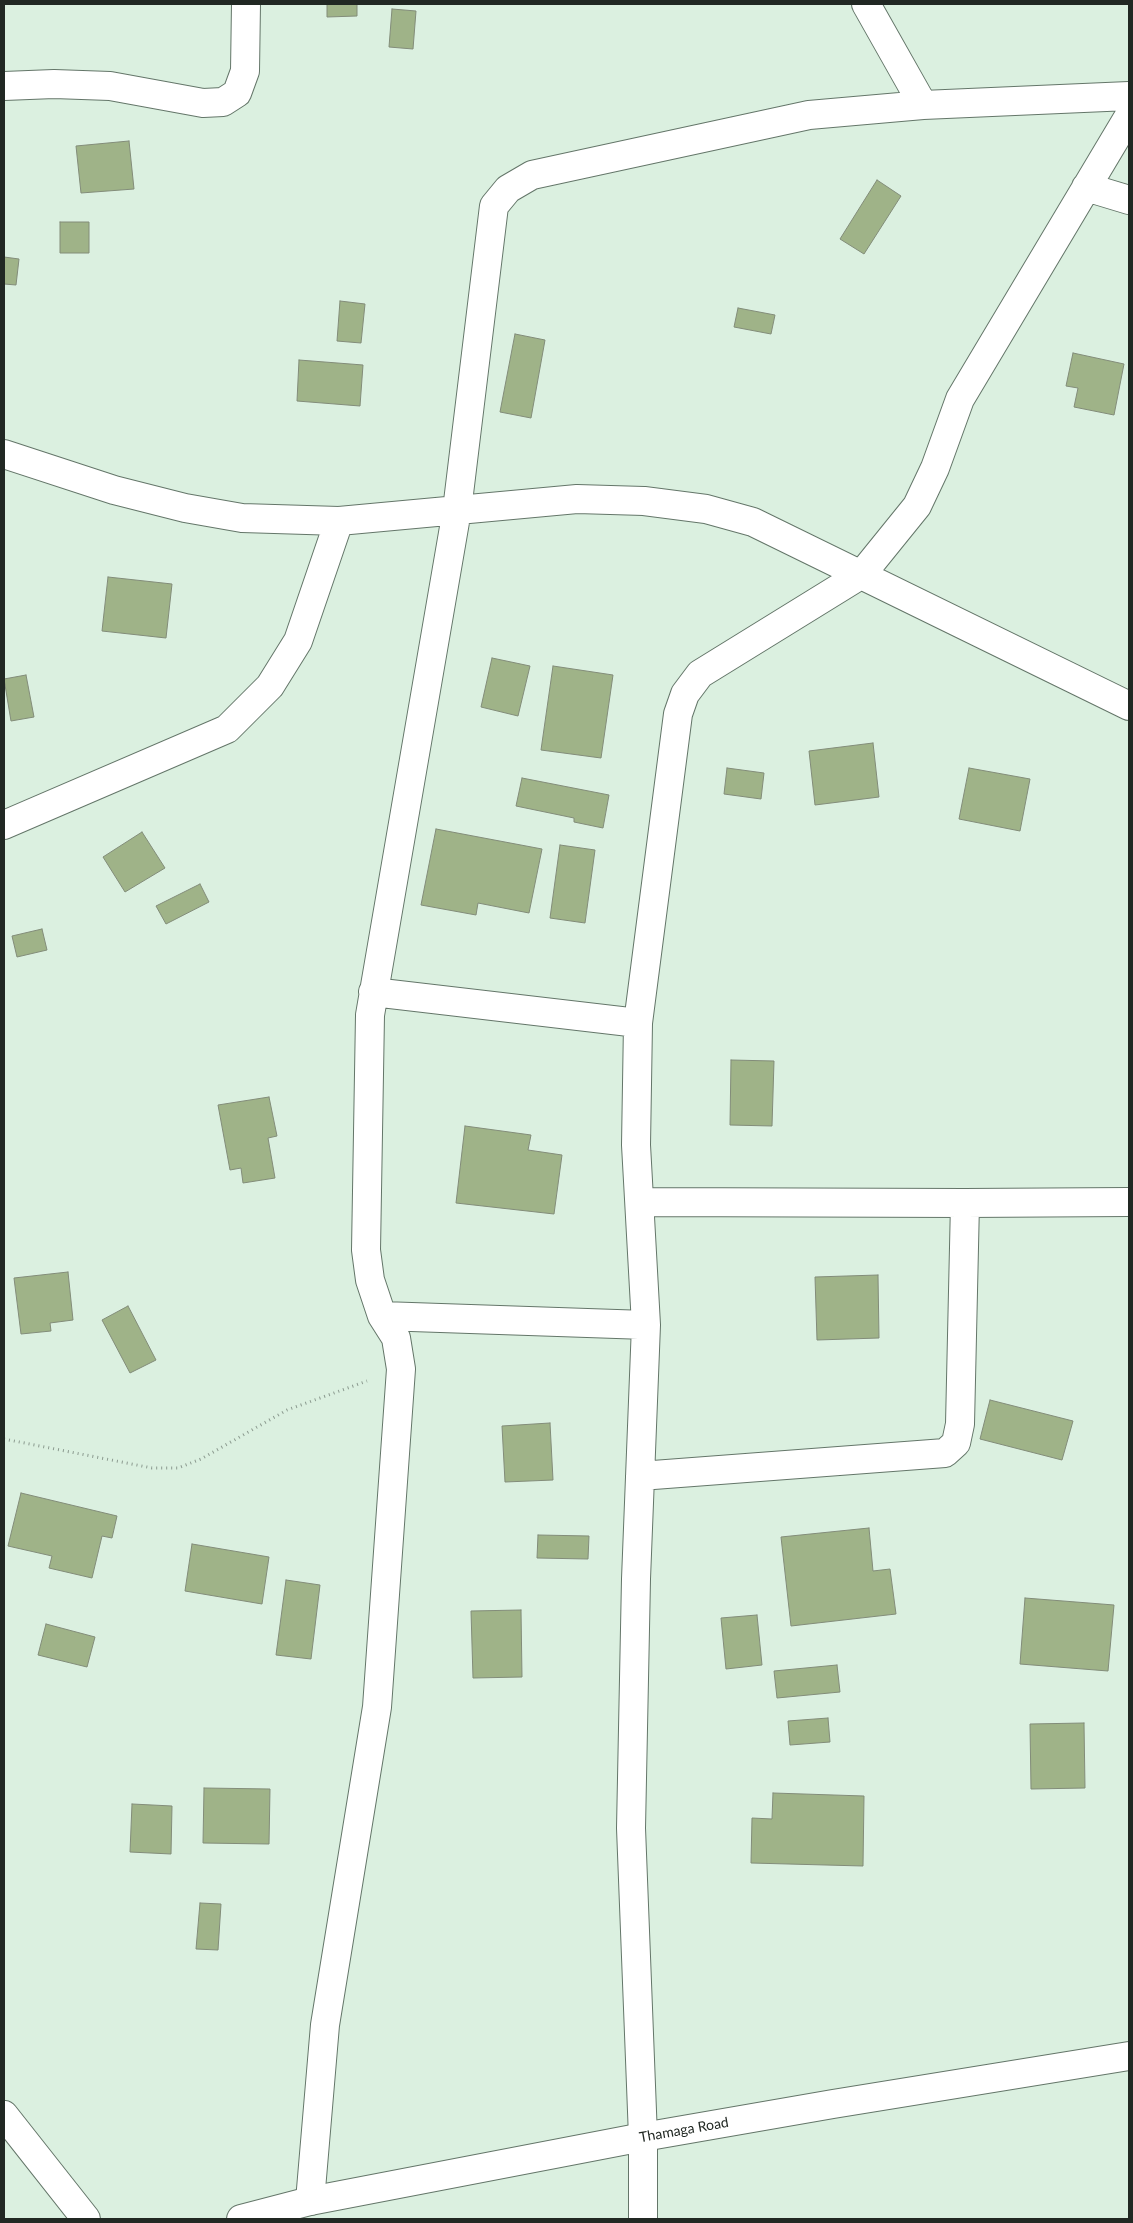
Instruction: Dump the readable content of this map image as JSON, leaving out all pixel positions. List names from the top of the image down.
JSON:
{
  "streets": {
    "street": ["Thamaga Road"]
  }
}
